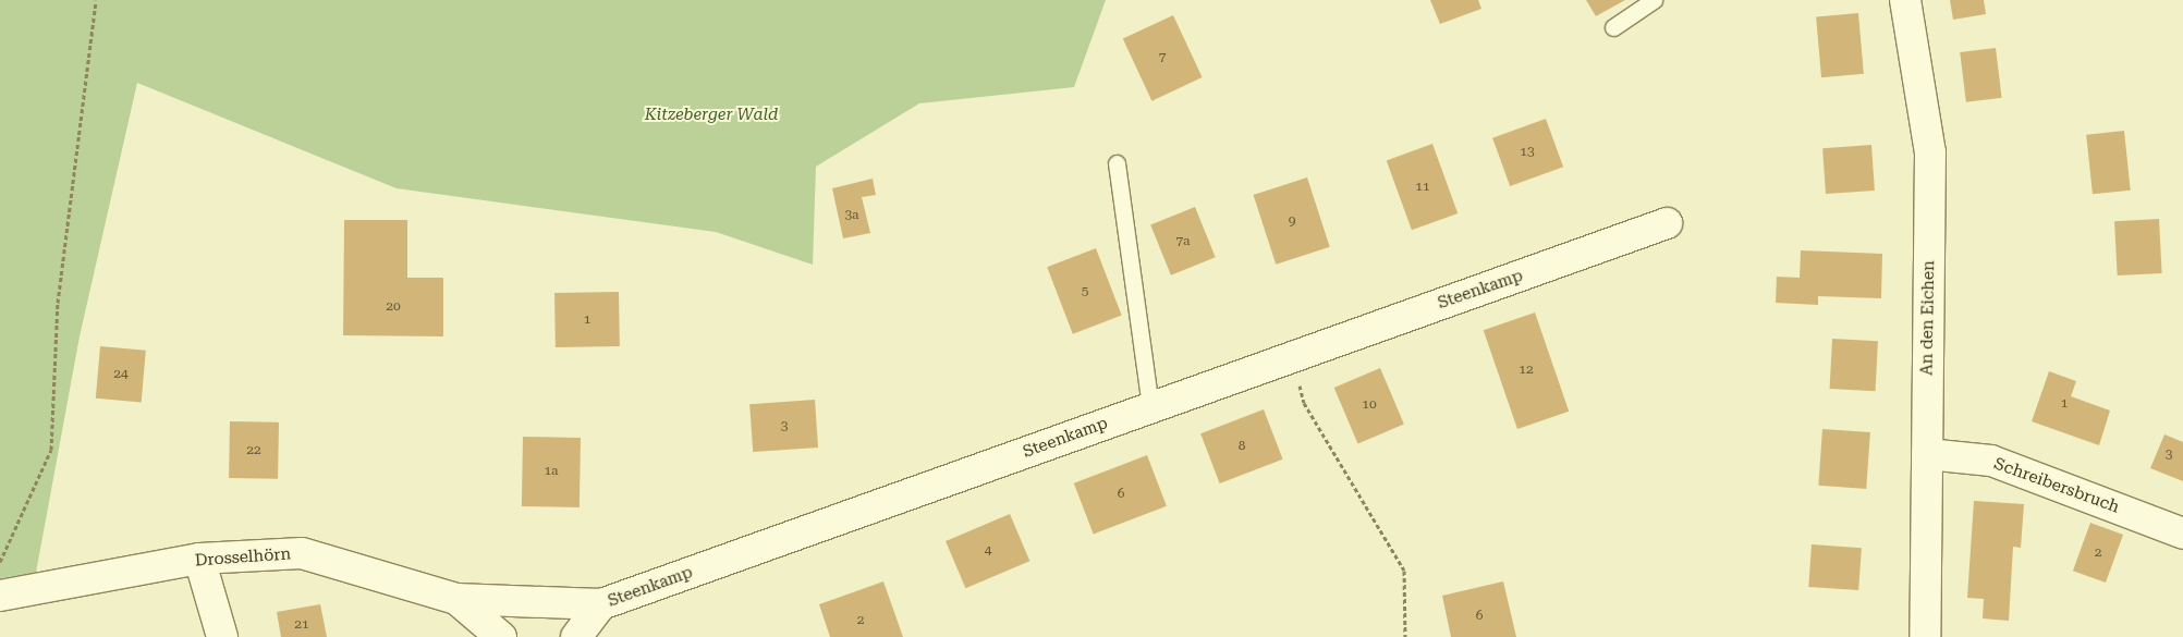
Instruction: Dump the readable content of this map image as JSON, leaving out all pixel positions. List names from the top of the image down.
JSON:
{
  "streets": {
    "street": [
      "Steenkamp",
      "An den Eichen",
      "Schreibersbruch",
      "Drosselhörn"
    ]
  },
  "crossings": [
    ["Steenkamp", "Drosselhörn"],
    ["An den Eichen", "Schreibersbruch"]
  ],
  "parks": ["Kitzeberger Wald"],
  "house_numbers": [
    "7",
    "13",
    "11",
    "3a",
    "9",
    "7a",
    "5",
    "20",
    "1",
    "12",
    "24",
    "1",
    "10",
    "3",
    "8",
    "22",
    "3",
    "1a",
    "6",
    "4",
    "2",
    "6",
    "2",
    "21"
  ]
}
